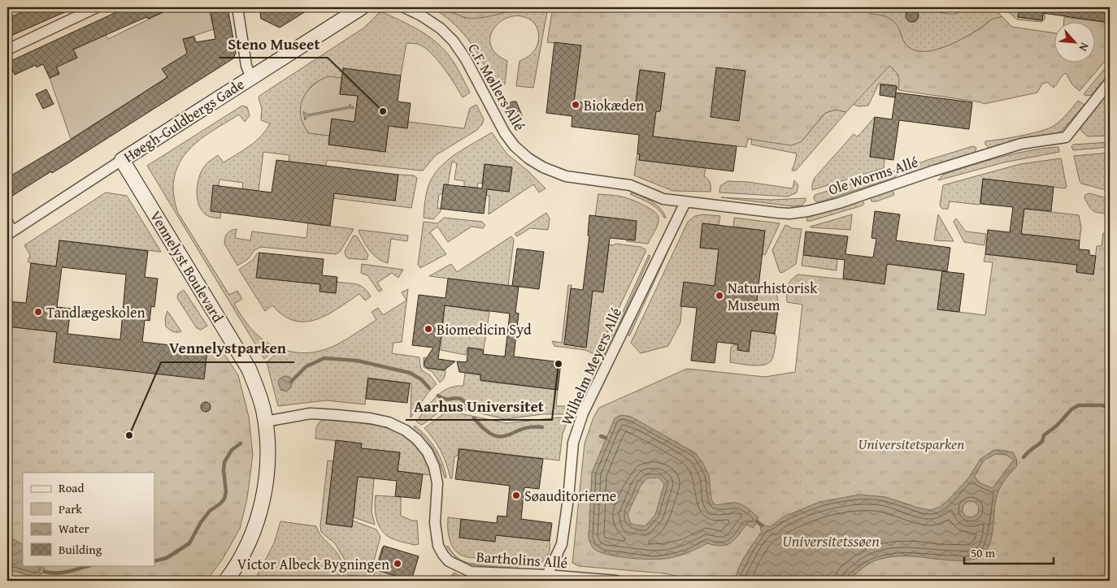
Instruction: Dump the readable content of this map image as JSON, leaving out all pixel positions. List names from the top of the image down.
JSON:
{
  "streets": {
    "street": [
      "C.F. Møllers Allé",
      "Høegh-Guldbergs Gade",
      "Ole Worms Allé",
      "Vennelyst Boulevard",
      "Wilhelm Meyers Allé",
      "Bartholins Allé"
    ]
  },
  "crossings": [
    ["C.F. Møllers Allé", "Ole Worms Allé"],
    ["C.F. Møllers Allé", "Wilhelm Meyers Allé"],
    ["Høegh-Guldbergs Gade", "Vennelyst Boulevard"],
    ["Ole Worms Allé", "Wilhelm Meyers Allé"],
    ["Vennelyst Boulevard", "Bartholins Allé"],
    ["Wilhelm Meyers Allé", "Bartholins Allé"]
  ],
  "water": ["Universitetssøen"],
  "parks": ["Universitetsparken"],
  "places": [
    "Biokæden",
    "Steno Museet",
    "Naturhistorisk Museum",
    "Tandlægeskolen",
    "Biomedicin Syd",
    "Aarhus Universitet",
    "Vennelystparken",
    "Søauditorierne",
    "Victor Albeck Bygningen"
  ],
  "legend": [
    "Road",
    "Park",
    "Water",
    "Building"
  ],
  "scale_bar": "50 m",
  "north": "bottom right"
}
